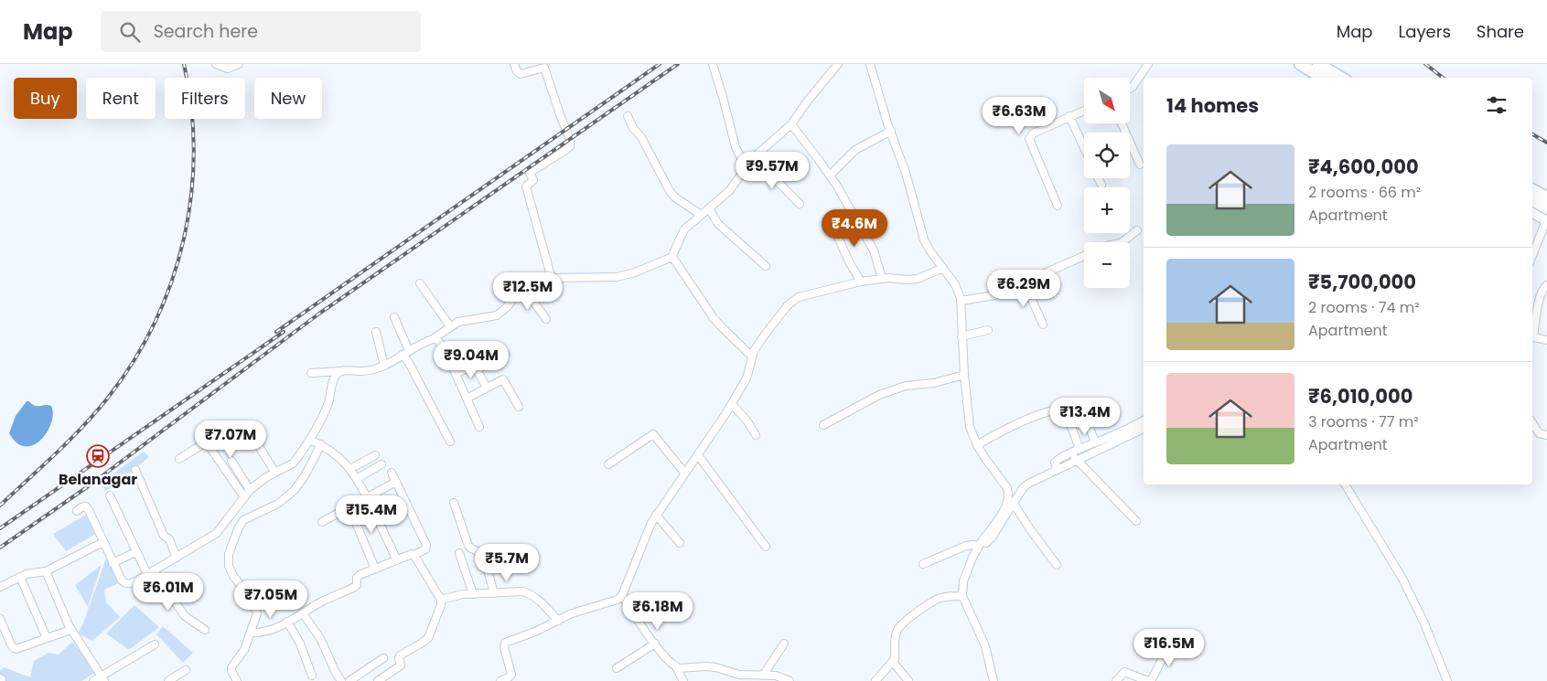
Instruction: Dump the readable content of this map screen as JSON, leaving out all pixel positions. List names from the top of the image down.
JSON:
{
  "places": {
    "station": ["Belanagar"]
  },
  "north": "bottom right",
  "page": {
    "header": "Map",
    "search": "Search here",
    "nav": ["Map", "Layers", "Share"],
    "map_buttons": ["+", "−"],
    "chip": [
      "Buy",
      "Rent",
      "Filters",
      "New"
    ],
    "heading": "14 homes",
    "price": [
      "₹6.63M",
      "₹9.57M",
      "₹4.6M",
      "₹6.29M",
      "₹12.5M",
      "₹9.04M",
      "₹13.4M",
      "₹7.07M",
      "₹15.4M",
      "₹5.7M",
      "₹6.01M",
      "₹7.05M",
      "₹6.18M",
      "₹16.5M"
    ],
    "list": [
      {
        "name": "₹4,600,000",
        "note": "2 rooms · 66 m² · Apartment"
      },
      {
        "name": "₹5,700,000",
        "note": "2 rooms · 74 m² · Apartment"
      },
      {
        "name": "₹6,010,000",
        "note": "3 rooms · 77 m² · Apartment"
      }
    ]
  }
}
